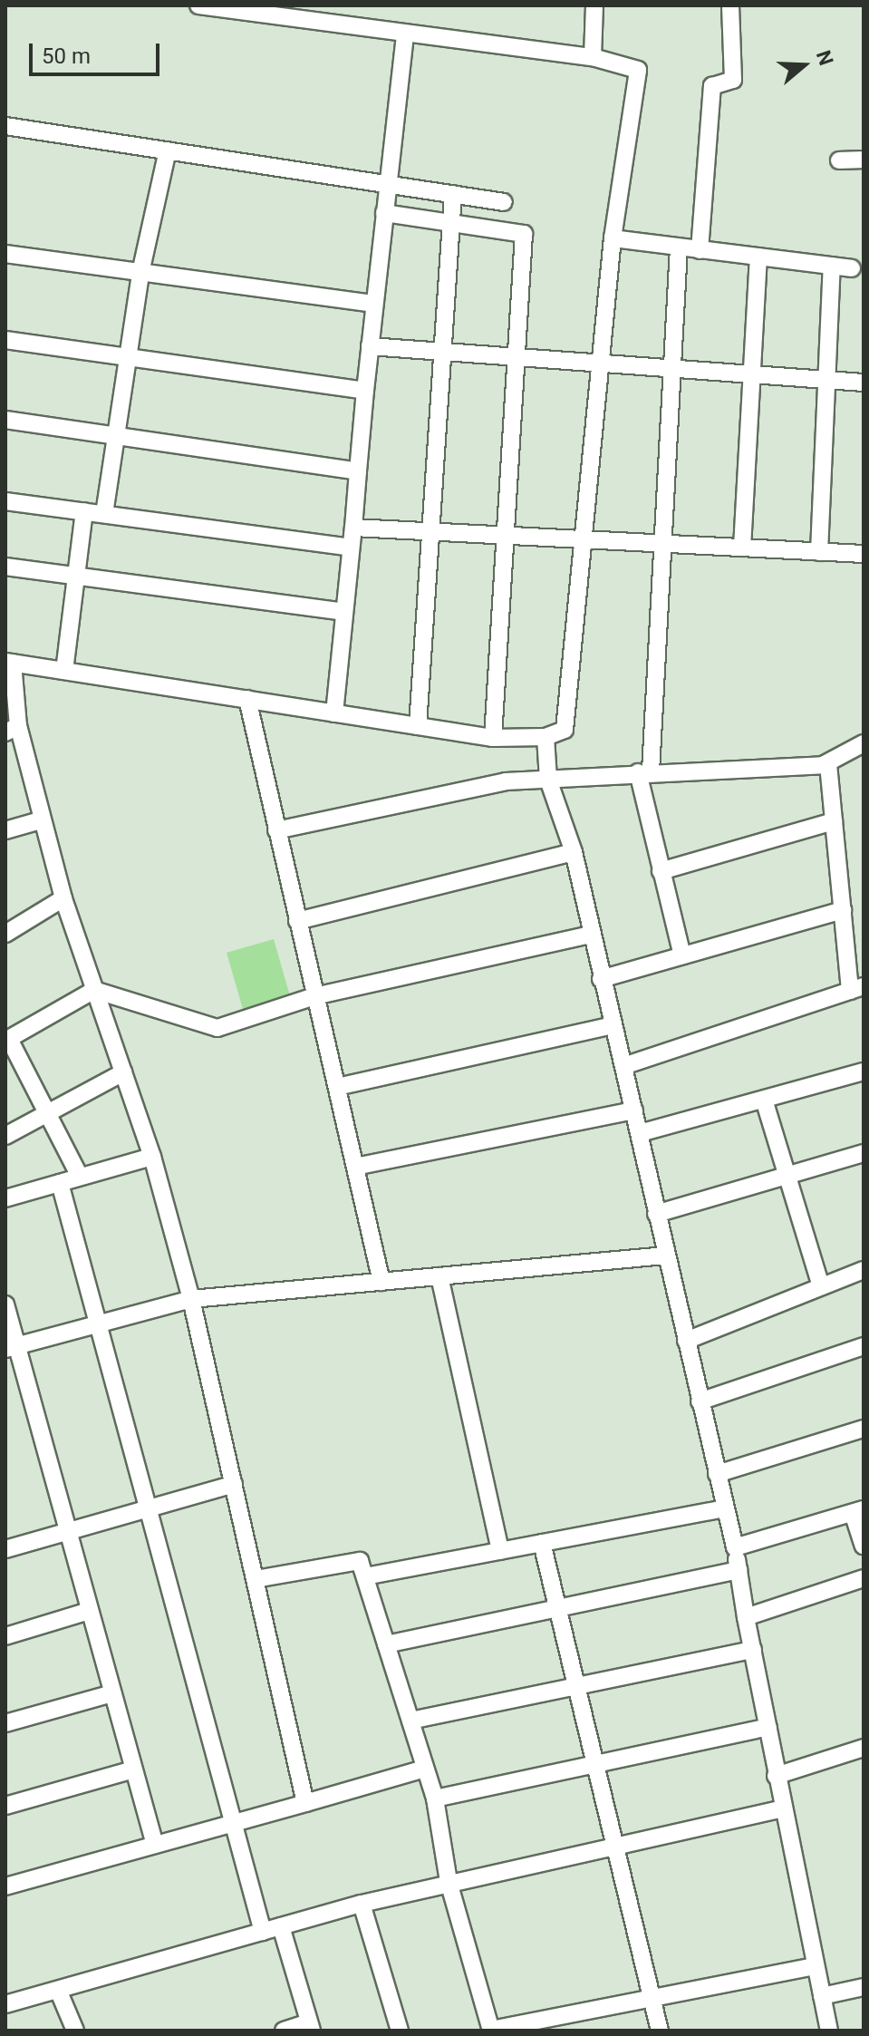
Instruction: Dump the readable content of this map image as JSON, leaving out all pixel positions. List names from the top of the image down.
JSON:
{
  "scale_bar": "50 m",
  "north": "right"
}
